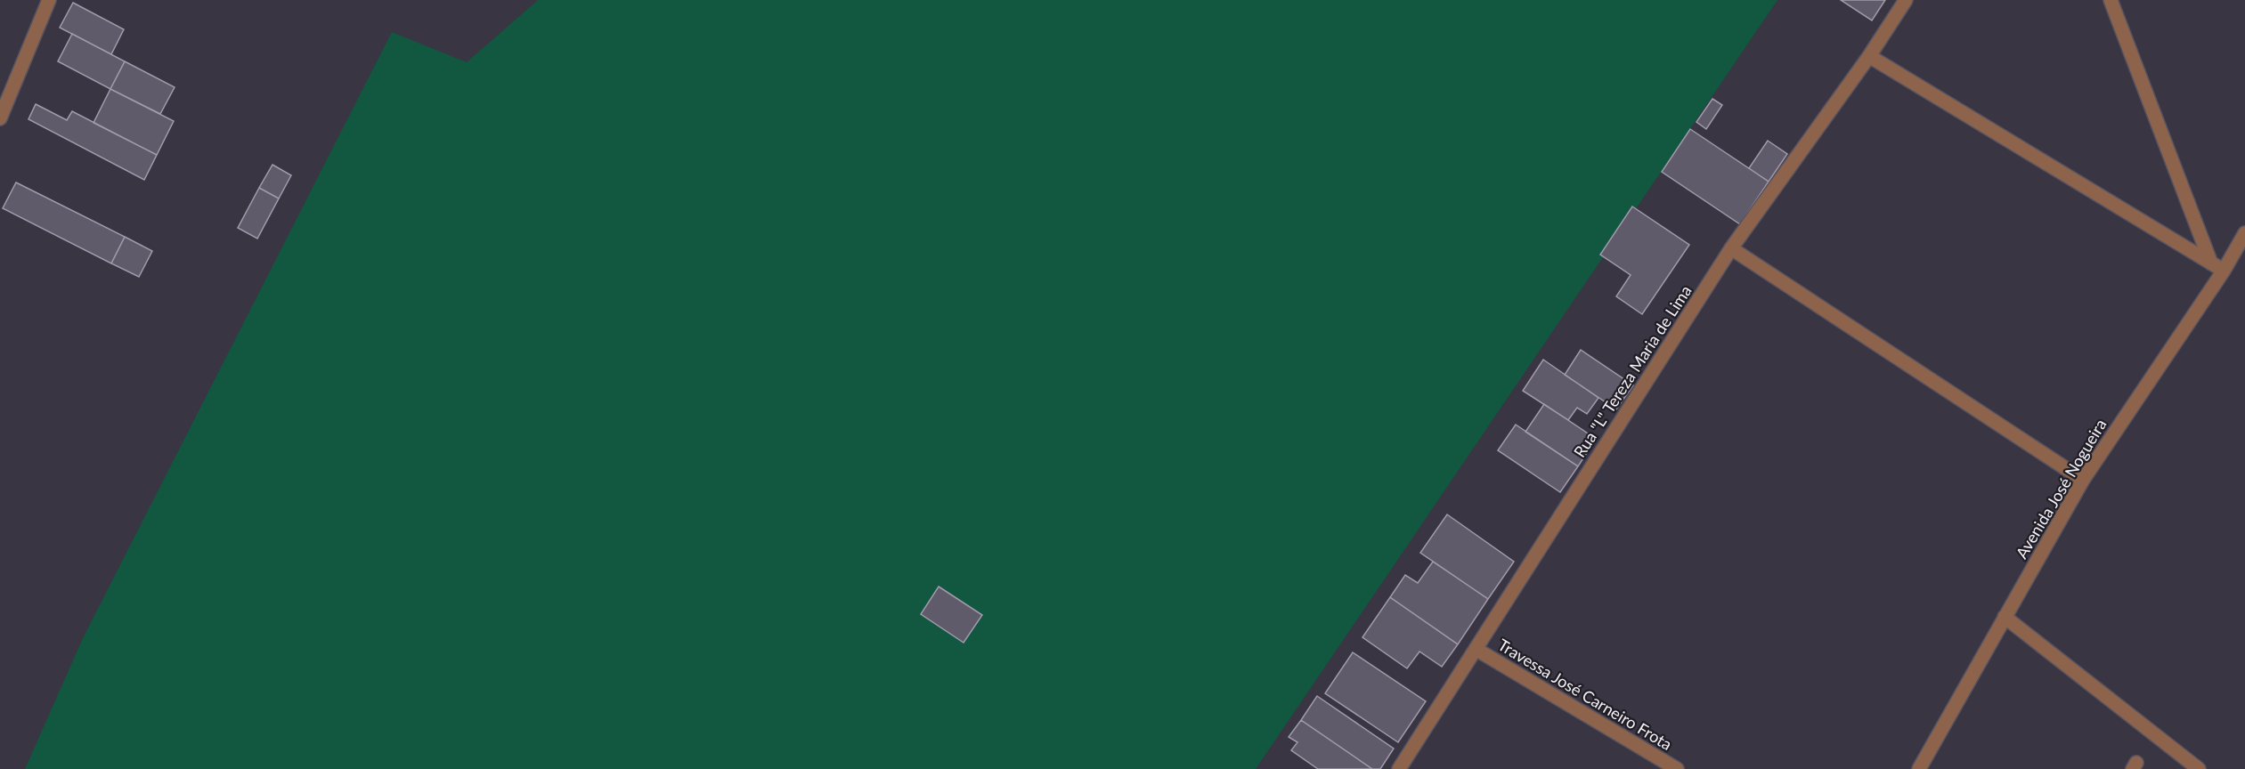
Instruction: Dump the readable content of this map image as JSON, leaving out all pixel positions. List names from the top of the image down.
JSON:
{
  "streets": {
    "street": ["Rua \"L\" Tereza Maria de Lima", "Avenida José Nogueira", "Travessa José Carneiro Frota"]
  },
  "crossings": [
    ["Rua \"L\" Tereza Maria de Lima", "Travessa José Carneiro Frota"]
  ]
}
